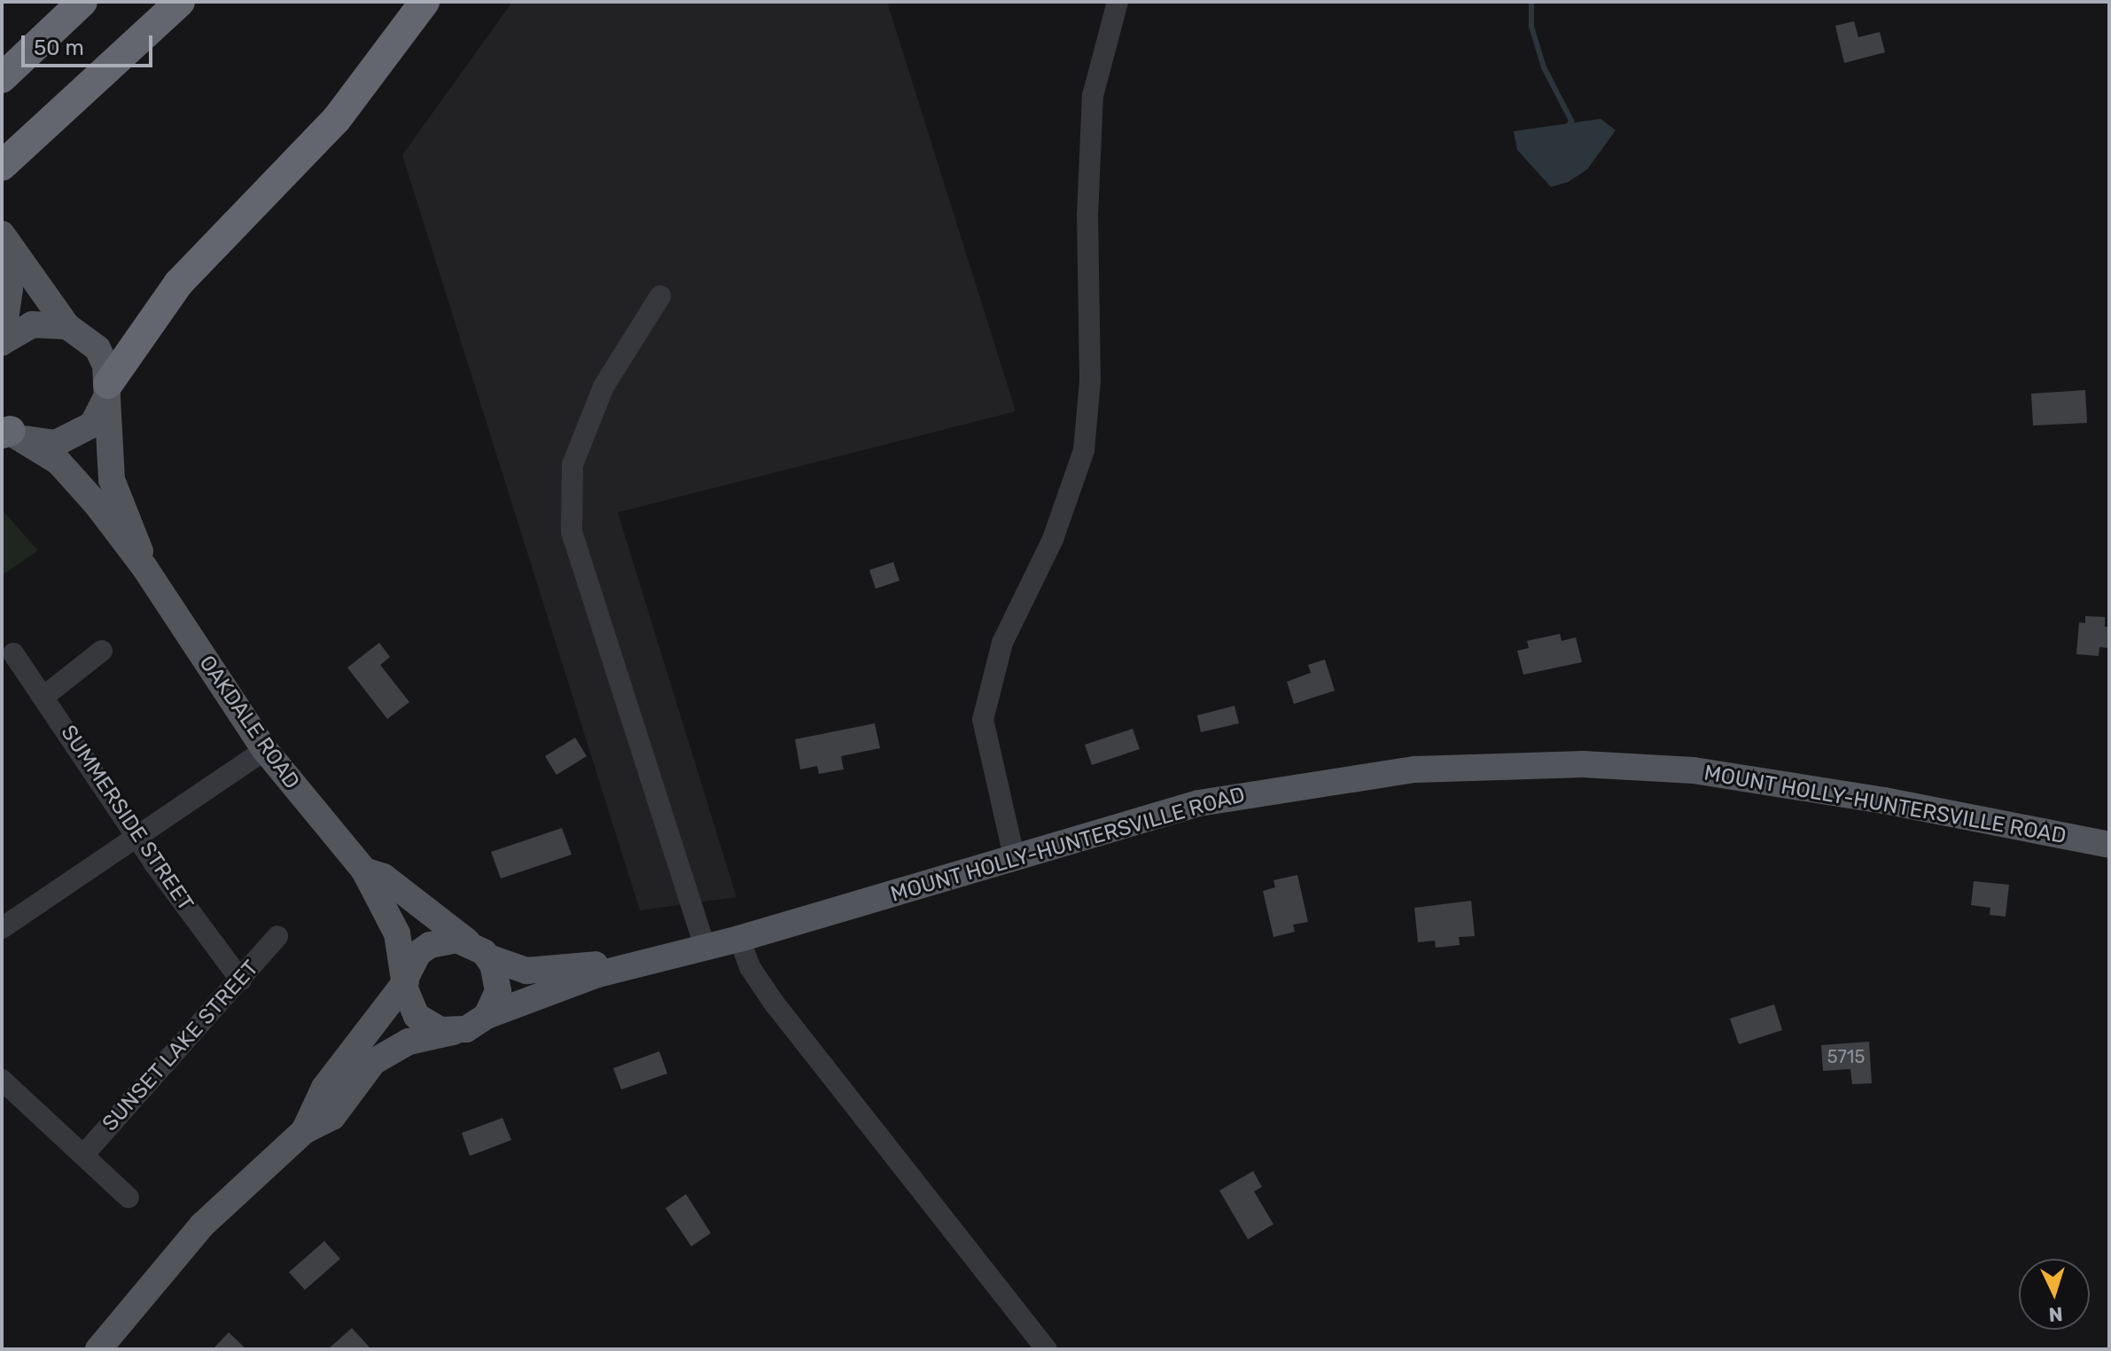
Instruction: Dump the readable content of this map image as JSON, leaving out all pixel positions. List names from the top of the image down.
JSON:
{
  "streets": {
    "main road": ["OAKDALE ROAD", "MOUNT HOLLY-HUNTERSVILLE ROAD"],
    "street": ["SUMMERSIDE STREET", "SUNSET LAKE STREET"]
  },
  "crossings": [
    ["OAKDALE ROAD", "MOUNT HOLLY-HUNTERSVILLE ROAD"],
    ["SUMMERSIDE STREET", "SUNSET LAKE STREET"]
  ],
  "house_numbers": ["5715"],
  "scale_bar": "50 m",
  "north": "bottom"
}
